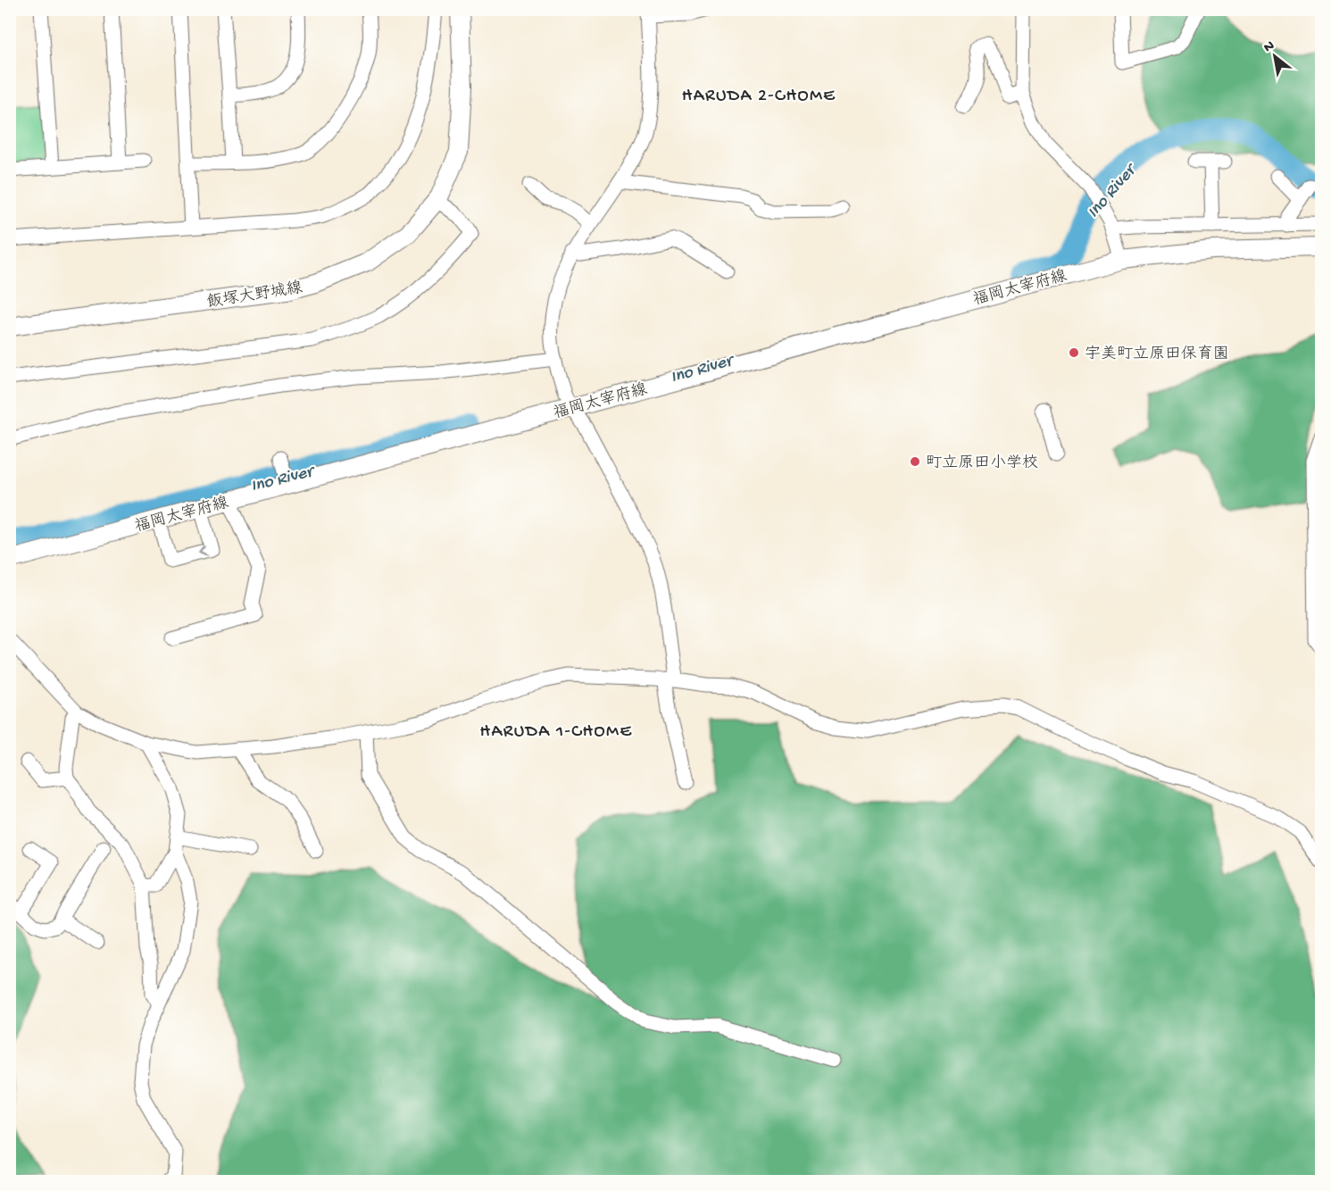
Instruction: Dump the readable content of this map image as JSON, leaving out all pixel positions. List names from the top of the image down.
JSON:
{
  "streets": {
    "main road": ["福岡太宰府線", "飯塚大野城線"]
  },
  "districts": ["HARUDA 2-CHOME", "HARUDA 1-CHOME"],
  "water": ["Ino River"],
  "places": ["宇美町立原田保育園", "町立原田小学校"],
  "north": "top left"
}
